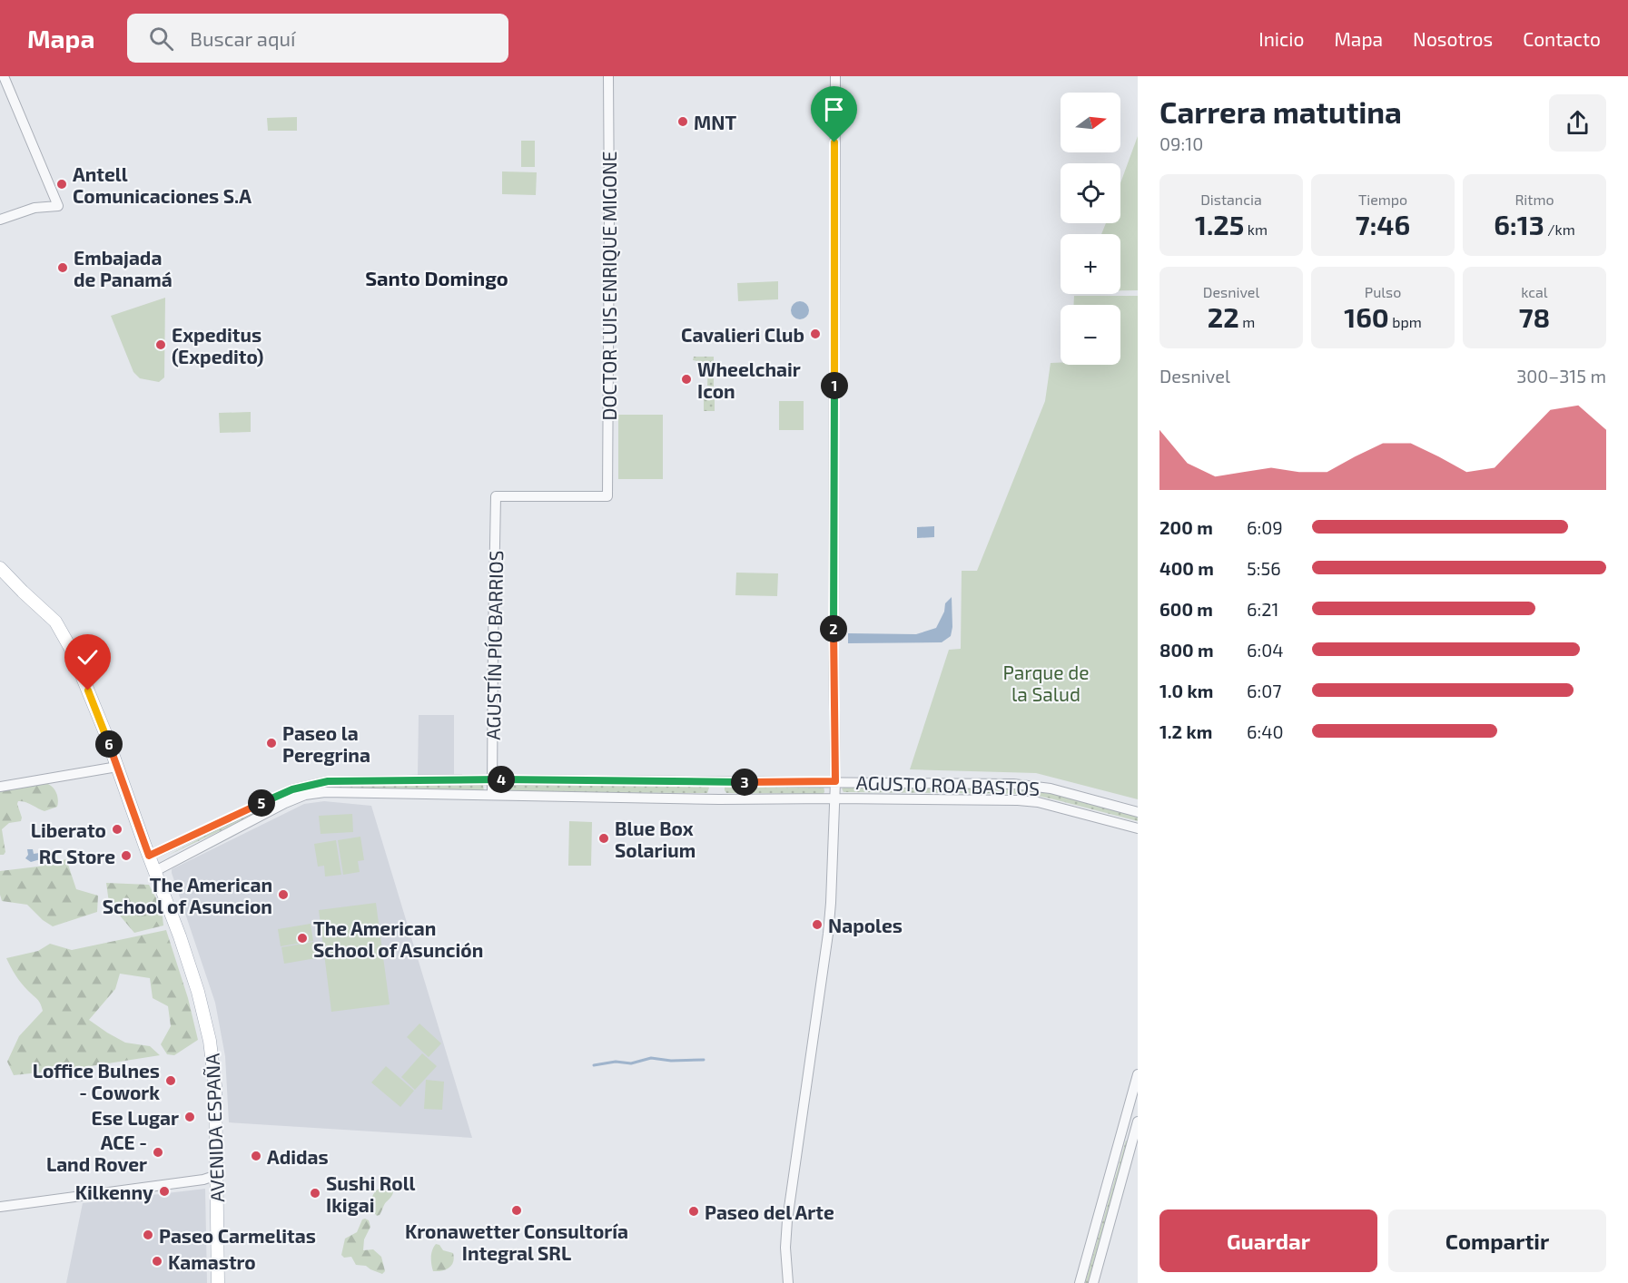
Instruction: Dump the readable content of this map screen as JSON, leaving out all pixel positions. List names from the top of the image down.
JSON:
{
  "streets": {
    "main road": ["AVENIDA ESPAÑA"],
    "street": ["DOCTOR LUIS ENRIQUE MIGONE", "AGUSTÍN PÍO BARRIOS", "AGUSTO ROA BASTOS"]
  },
  "crossings": [
    ["DOCTOR LUIS ENRIQUE MIGONE", "AGUSTÍN PÍO BARRIOS"],
    ["AGUSTÍN PÍO BARRIOS", "AGUSTO ROA BASTOS"],
    ["AGUSTO ROA BASTOS", "AVENIDA ESPAÑA"]
  ],
  "districts": ["Santo Domingo"],
  "parks": ["Parque de la Salud"],
  "places": [
    "MNT",
    "Antell Comunicaciones S.A",
    "Embajada de Panamá",
    "Cavalieri Club",
    "Expeditus (Expedito)",
    "Wheelchair Icon",
    "Paseo la Peregrina",
    "Liberato",
    "Blue Box Solarium",
    "RC Store",
    "The American School of Asuncion",
    "Napoles",
    "The American School of Asunción",
    "Loffice Bulnes - Cowork",
    "Ese Lugar",
    "ACE - Land Rover",
    "Adidas",
    "Kilkenny",
    "Sushi Roll Ikigai",
    "Kronawetter Consultoría Integral SRL",
    "Paseo del Arte",
    "Paseo Carmelitas",
    "Kamastro"
  ],
  "north": "right",
  "page": {
    "header": "Mapa",
    "search": "Buscar aquí",
    "nav": [
      "Inicio",
      "Mapa",
      "Nosotros",
      "Contacto"
    ],
    "heading": ["Carrera matutina", "09:10"],
    "map_buttons": ["+", "−"],
    "stats": [
      ["Distancia", "1.25 km"],
      ["Tiempo", "7:46"],
      ["Ritmo", "6:13 /km"],
      ["Desnivel", "22 m"],
      ["Pulso", "160 bpm"],
      ["kcal", "78"]
    ],
    "chart": ["Desnivel", "300–315 m"],
    "pins": [
      "1",
      "2",
      "6",
      "4",
      "3",
      "5"
    ],
    "list": [
      {
        "name": "200 m",
        "note": "6:09"
      },
      {
        "name": "400 m",
        "note": "5:56"
      },
      {
        "name": "600 m",
        "note": "6:21"
      },
      {
        "name": "800 m",
        "note": "6:04"
      },
      {
        "name": "1.0 km",
        "note": "6:07"
      },
      {
        "name": "1.2 km",
        "note": "6:40"
      }
    ],
    "buttons": ["Guardar", "Compartir"]
  }
}
